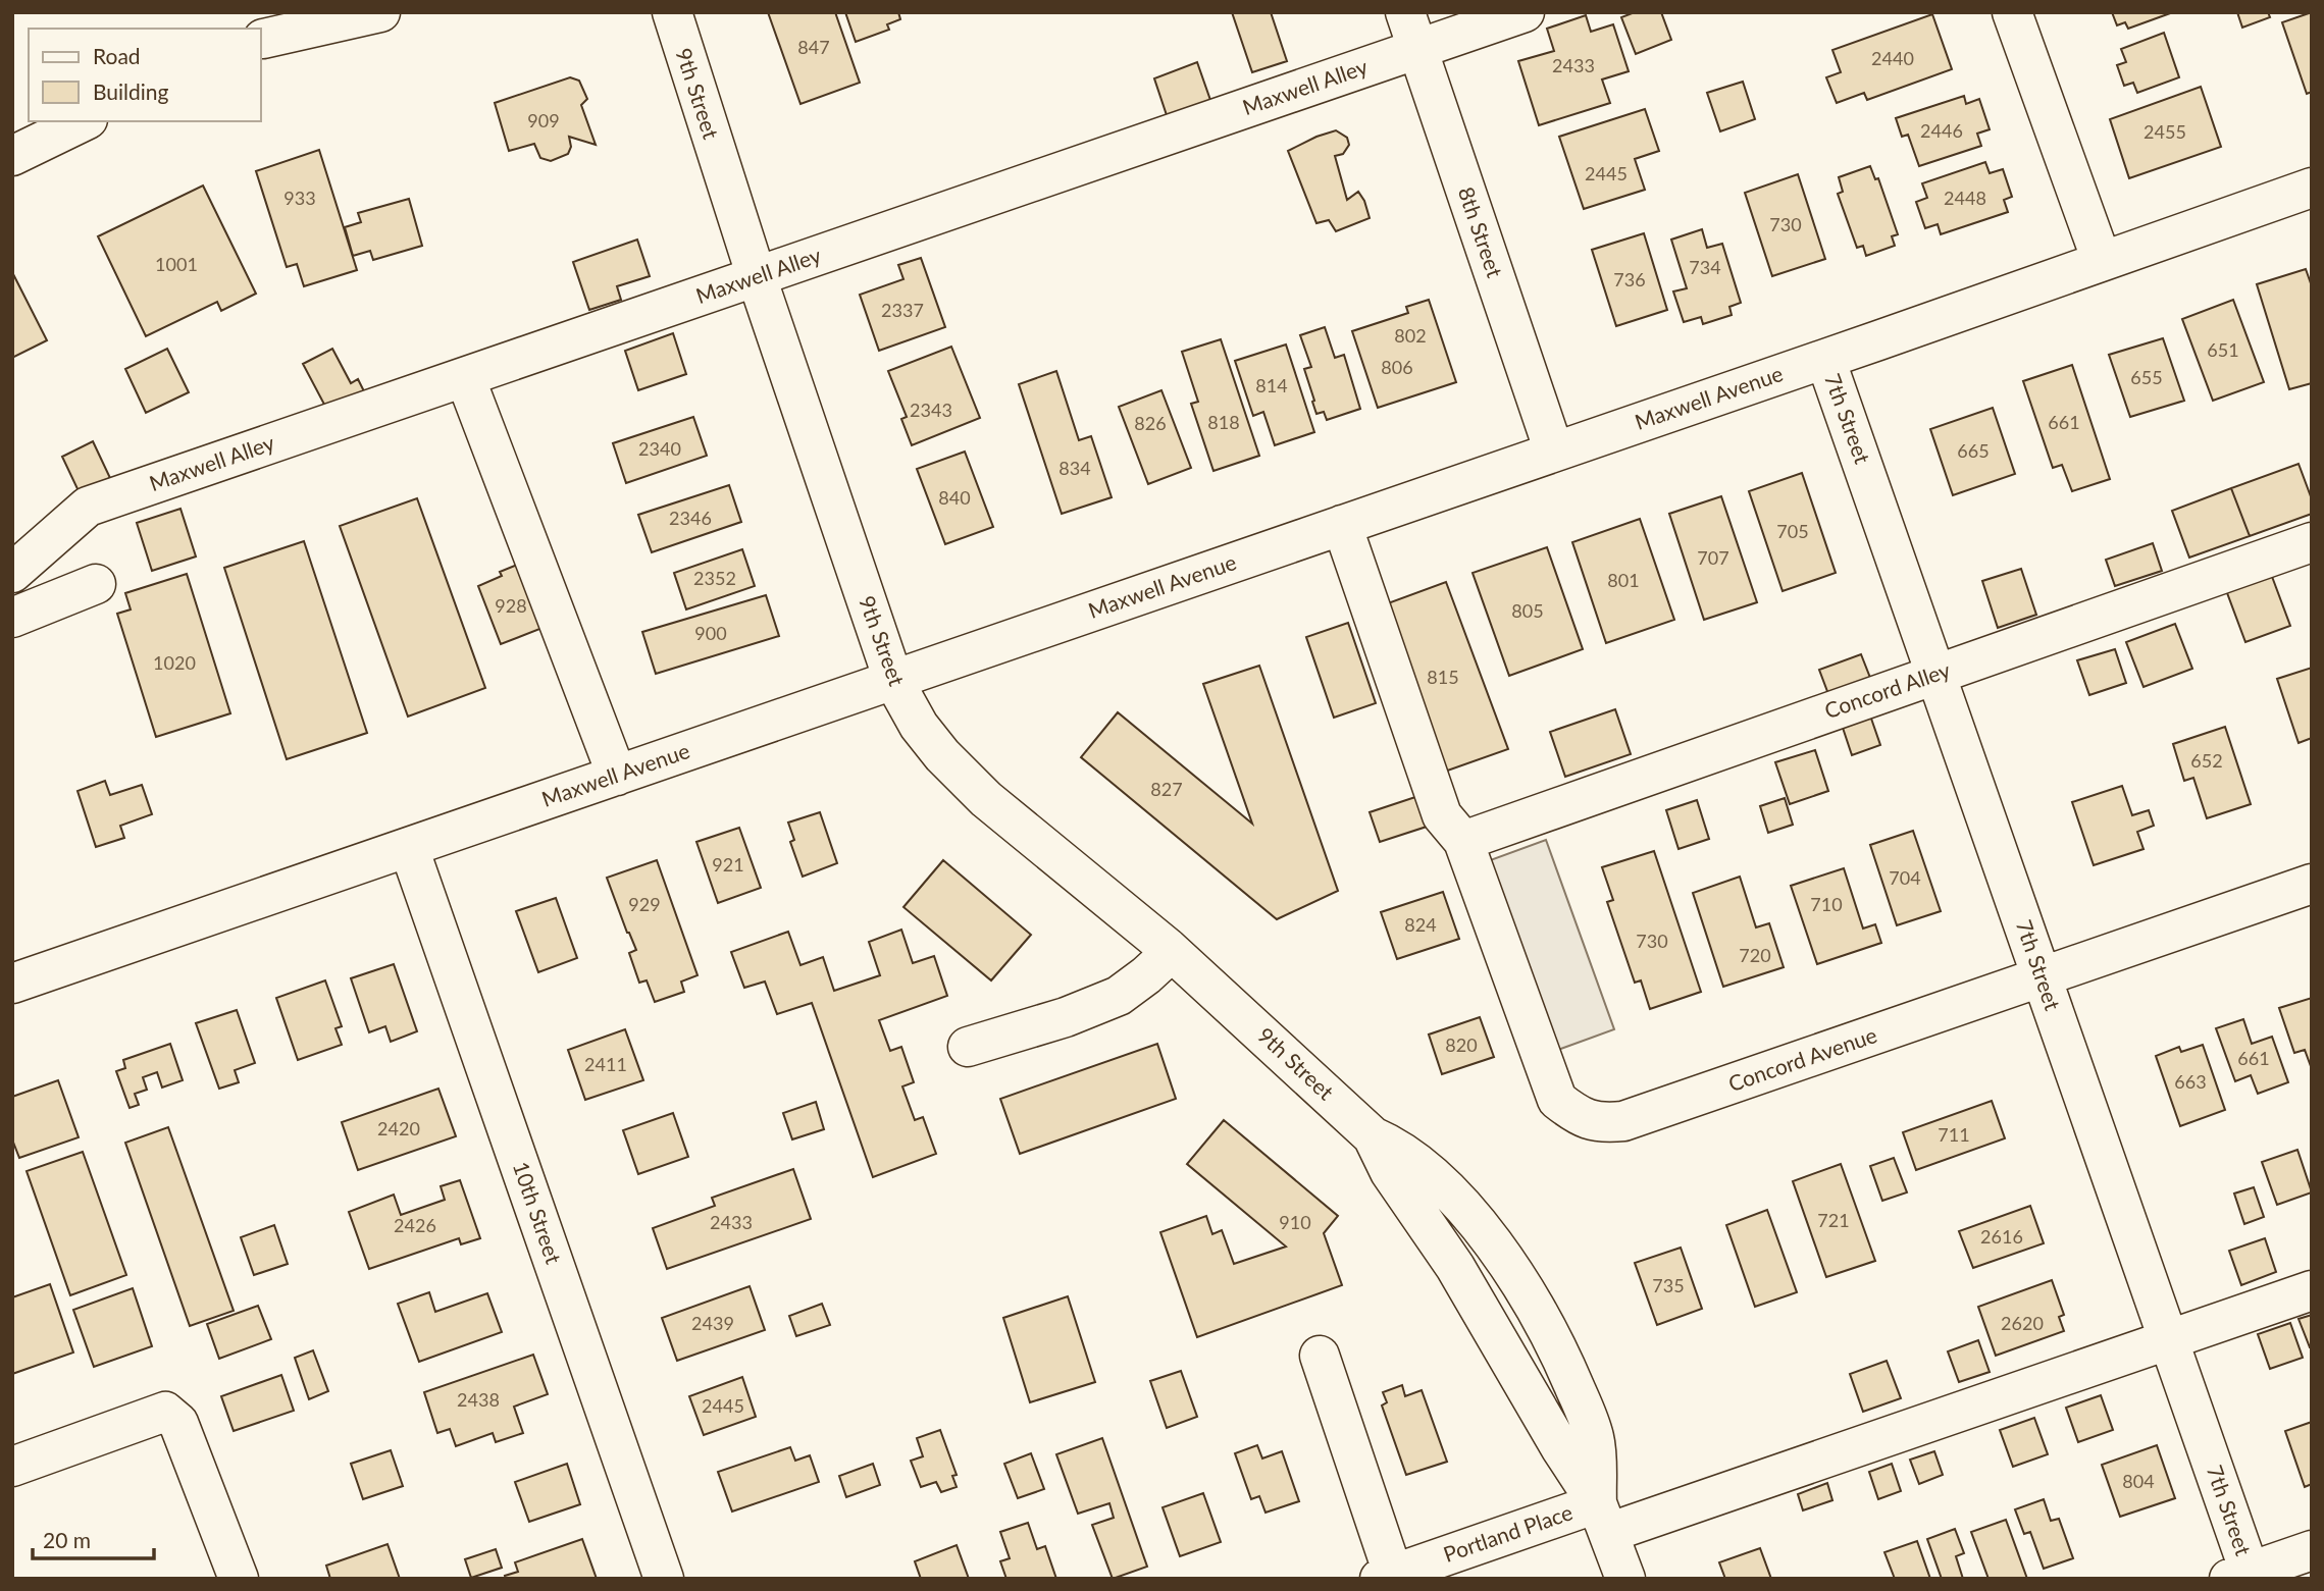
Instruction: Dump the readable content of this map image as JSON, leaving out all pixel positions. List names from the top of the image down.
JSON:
{
  "streets": {
    "street": [
      "Maxwell Alley",
      "9th Street",
      "8th Street",
      "Maxwell Avenue",
      "7th Street",
      "Concord Alley",
      "Concord Avenue",
      "10th Street",
      "Portland Place"
    ]
  },
  "crossings": [
    ["Maxwell Alley", "9th Street"],
    ["Maxwell Alley", "8th Street"],
    ["9th Street", "Maxwell Avenue"],
    ["9th Street", "Portland Place"],
    ["8th Street", "Maxwell Avenue"],
    ["Maxwell Avenue", "7th Street"],
    ["Maxwell Avenue", "Concord Avenue"],
    ["Maxwell Avenue", "10th Street"],
    ["7th Street", "Concord Alley"],
    ["7th Street", "Concord Avenue"],
    ["7th Street", "Portland Place"],
    ["Concord Alley", "Concord Avenue"]
  ],
  "house_numbers": [
    "847",
    "2440",
    "2433",
    "909",
    "2446",
    "2455",
    "2445",
    "933",
    "2448",
    "730",
    "1001",
    "734",
    "736",
    "2337",
    "802",
    "651",
    "806",
    "655",
    "814",
    "2343",
    "818",
    "661",
    "826",
    "2340",
    "665",
    "834",
    "840",
    "2346",
    "705",
    "707",
    "2352",
    "801",
    "928",
    "805",
    "900",
    "1020",
    "815",
    "652",
    "827",
    "921",
    "704",
    "929",
    "710",
    "824",
    "730",
    "720",
    "820",
    "661",
    "2411",
    "663",
    "2420",
    "711",
    "721",
    "2433",
    "910",
    "2426",
    "2616",
    "735",
    "2439",
    "2620",
    "2438",
    "2445",
    "804"
  ],
  "legend": ["Road", "Building"],
  "scale_bar": "20 m"
}
